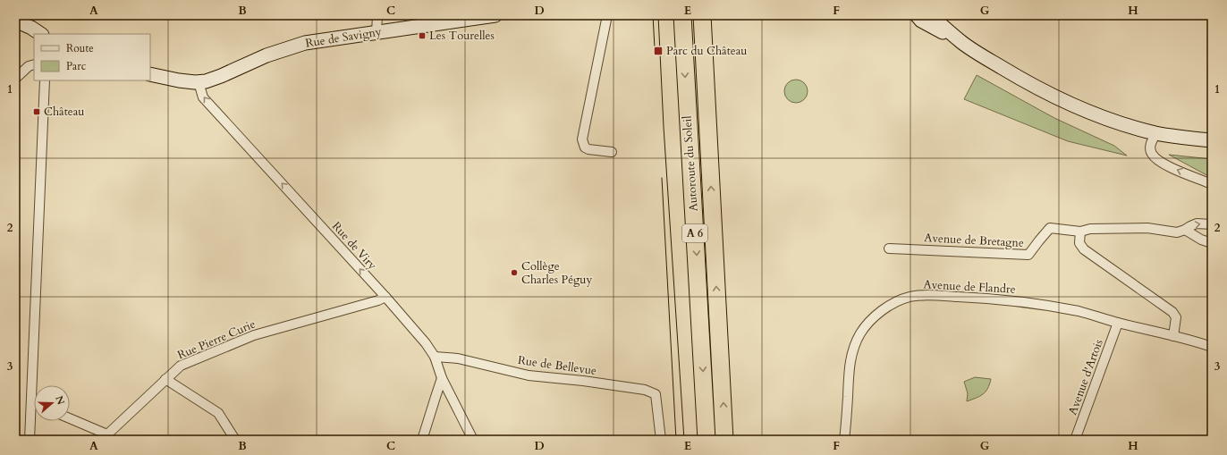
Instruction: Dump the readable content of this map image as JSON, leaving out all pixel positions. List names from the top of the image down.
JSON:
{
  "streets": {
    "highway": ["Autoroute du Soleil", "A 6"],
    "main road": ["Rue de Savigny"],
    "street": [
      "Avenue de Bretagne",
      "Rue de Viry",
      "Avenue de Flandre",
      "Rue Pierre Curie",
      "Rue de Bellevue",
      "Avenue d'Artois"
    ]
  },
  "crossings": [
    ["Rue de Savigny", "Rue de Viry"],
    ["Rue de Viry", "Rue Pierre Curie"],
    ["Rue de Viry", "Rue de Bellevue"],
    ["Avenue de Flandre", "Avenue d'Artois"]
  ],
  "one_way": ["Rue de Viry"],
  "places": {
    "transit": ["Les Tourelles", "Parc du Château", "Château"],
    "other": ["Collège Charles Péguy"]
  },
  "legend": ["Route", "Parc"],
  "north": "right",
  "grid": {
    "columns": [
      "A",
      "B",
      "C",
      "D",
      "E",
      "F",
      "G",
      "H"
    ],
    "rows": ["1", "2", "3"]
  }
}
